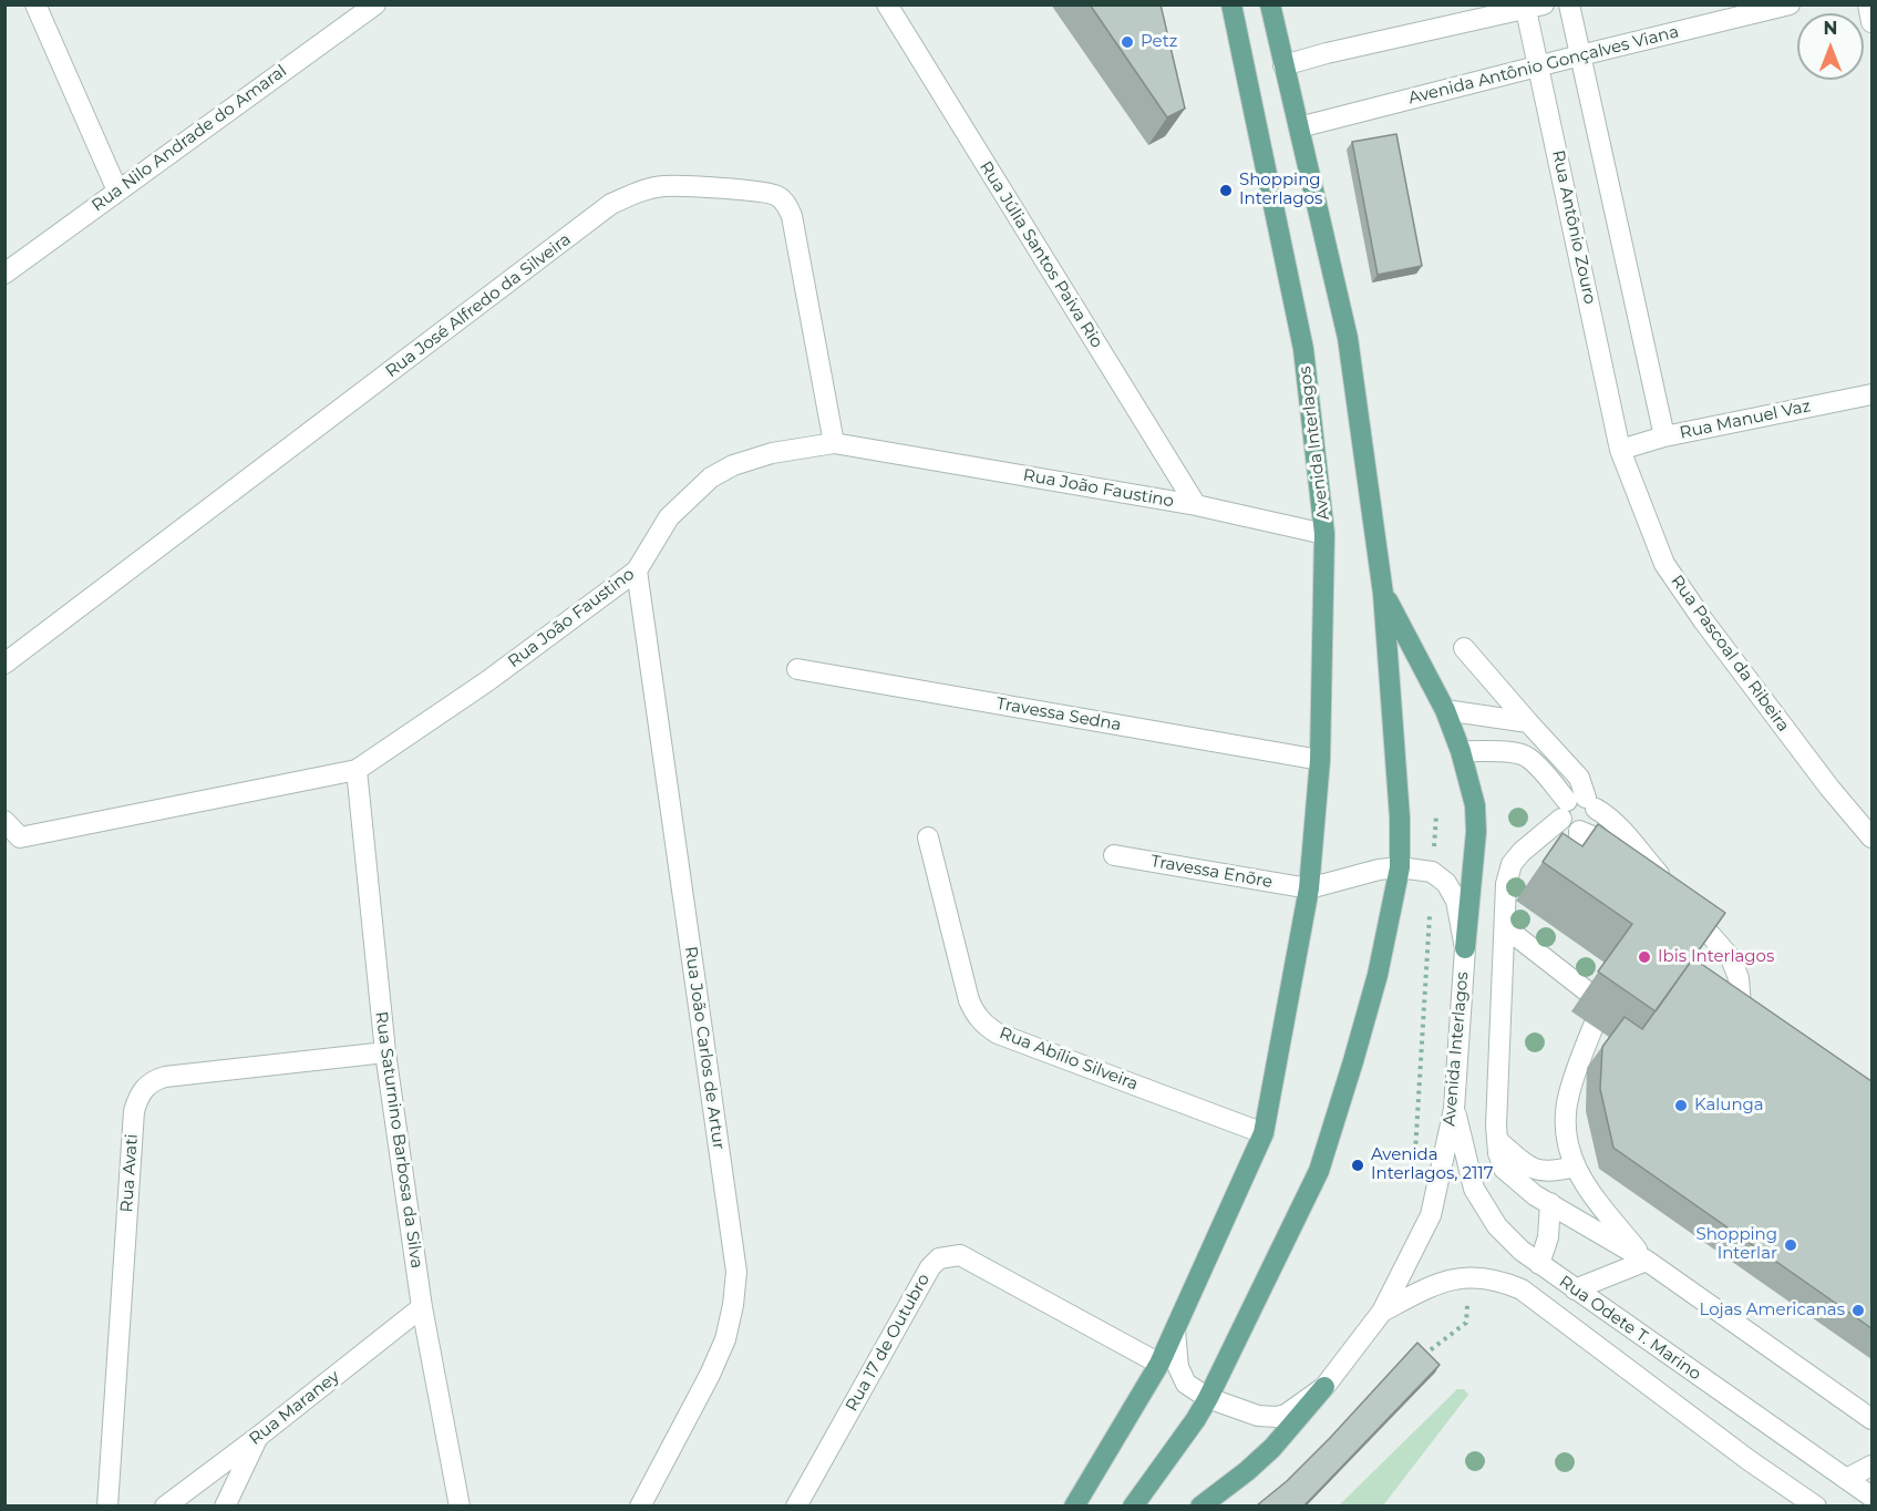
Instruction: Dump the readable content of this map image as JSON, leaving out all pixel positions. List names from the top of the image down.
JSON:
{
  "streets": {
    "main road": ["Avenida Interlagos"],
    "street": [
      "Avenida Antônio Gonçalves Viana",
      "Rua Nilo Andrade do Amaral",
      "Rua Antônio Zouro",
      "Rua Júlia Santos Paiva Rio",
      "Rua José Alfredo da Silveira",
      "Rua Manuel Vaz",
      "Rua João Faustino",
      "Rua Pascoal da Ribeira",
      "Travessa Sedna",
      "Travessa Enõre",
      "Rua João Carlos de Artur",
      "Rua Abílio Silveira",
      "Rua Saturnino Barbosa da Silva",
      "Rua Avati",
      "Rua Odete T. Marino",
      "Rua 17 de Outubro",
      "Rua Maraney"
    ]
  },
  "crossings": [
    ["Avenida Antônio Gonçalves Viana", "Rua Antônio Zouro"],
    ["Rua Antônio Zouro", "Rua Manuel Vaz"],
    ["Rua Antônio Zouro", "Rua Pascoal da Ribeira"],
    ["Rua Júlia Santos Paiva Rio", "Rua João Faustino"],
    ["Rua José Alfredo da Silveira", "Rua João Faustino"],
    ["Rua Manuel Vaz", "Rua Pascoal da Ribeira"],
    ["Avenida Interlagos", "Rua João Faustino"],
    ["Avenida Interlagos", "Travessa Sedna"],
    ["Avenida Interlagos", "Travessa Enõre"],
    ["Avenida Interlagos", "Rua Abílio Silveira"],
    ["Avenida Interlagos", "Rua Odete T. Marino"],
    ["Avenida Interlagos", "Rua 17 de Outubro"],
    ["Rua João Faustino", "Rua João Carlos de Artur"],
    ["Rua João Faustino", "Rua Saturnino Barbosa da Silva"],
    ["Rua Saturnino Barbosa da Silva", "Rua Avati"],
    ["Rua Saturnino Barbosa da Silva", "Rua Maraney"]
  ],
  "places": [
    "Petz",
    "Shopping Interlagos",
    "Ibis Interlagos",
    "Kalunga",
    "Avenida Interlagos, 2117",
    "Shopping Interlar",
    "Lojas Americanas"
  ],
  "north": "top"
}
